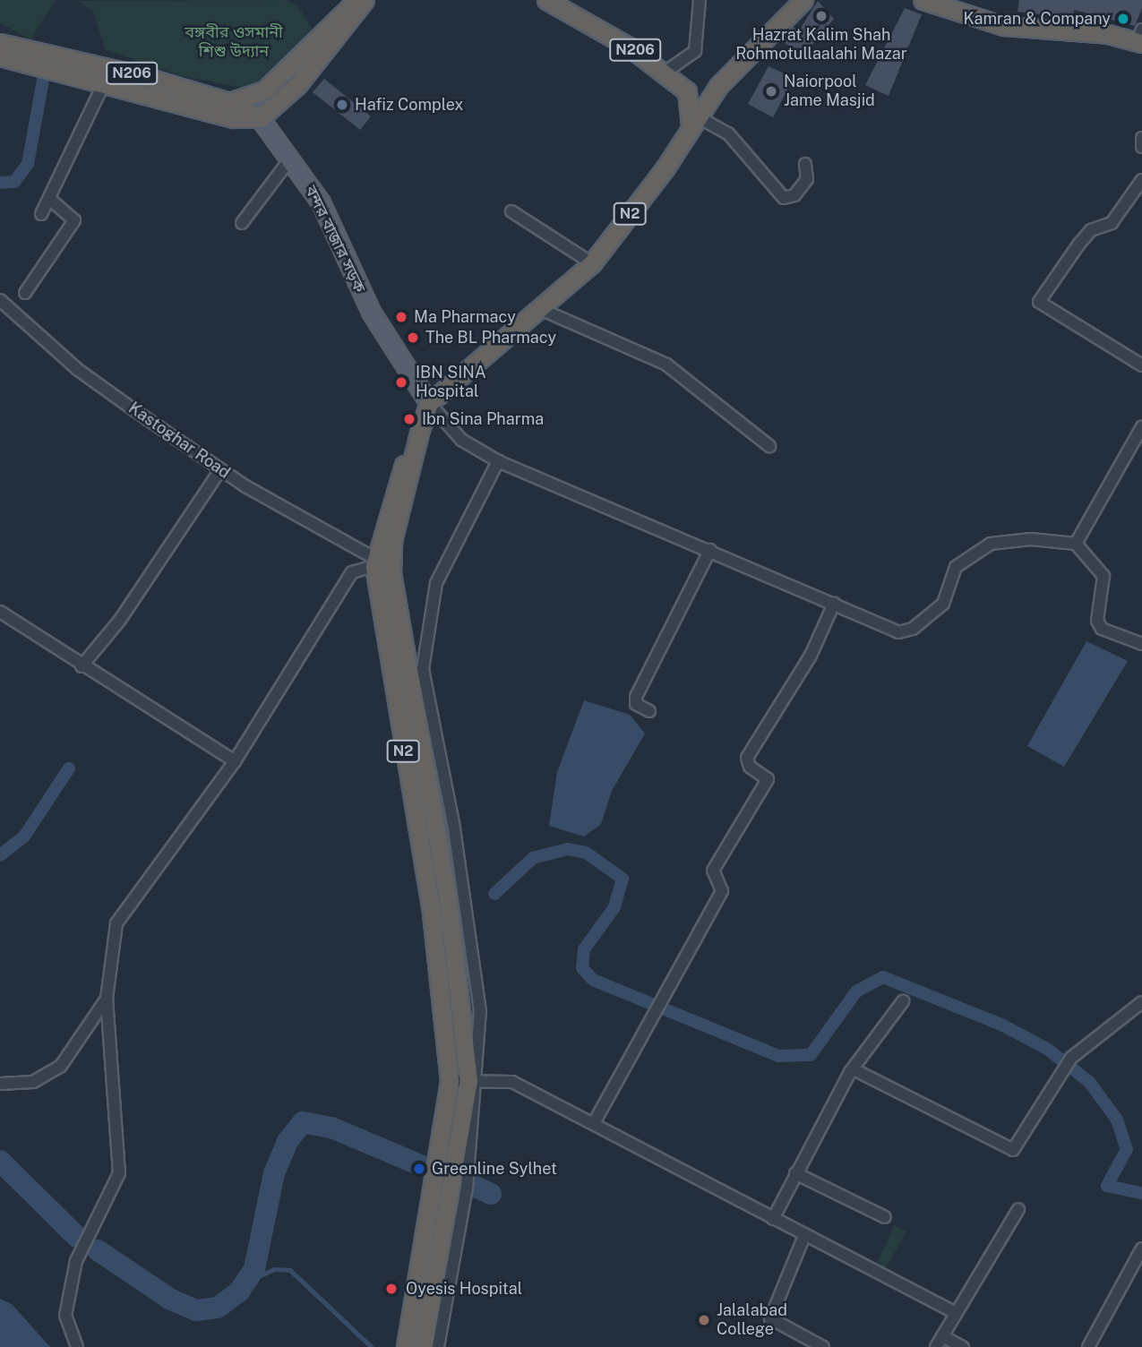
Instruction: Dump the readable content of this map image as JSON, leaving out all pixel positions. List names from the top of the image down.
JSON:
{
  "streets": {
    "highway": ["N206", "N2", "বন্দর বাজার সড়ক"],
    "street": ["Kastoghar Road"]
  },
  "crossings": [
    ["N206", "বন্দর বাজার সড়ক"],
    ["N2", "বন্দর বাজার সড়ক"],
    ["N2", "Kastoghar Road"]
  ],
  "parks": ["বঙ্গবীর ওসমানী শিশু উদ্যান"],
  "places": [
    "Hazrat Kalim Shah Rohmotullaalahi Mazar",
    "Kamran & Company",
    "Naiorpool Jame Masjid",
    "Hafiz Complex",
    "Ma Pharmacy",
    "The BL Pharmacy",
    "IBN SINA Hospital",
    "Ibn Sina Pharma",
    "Greenline Sylhet",
    "Oyesis Hospital",
    "Jalalabad College"
  ]
}
